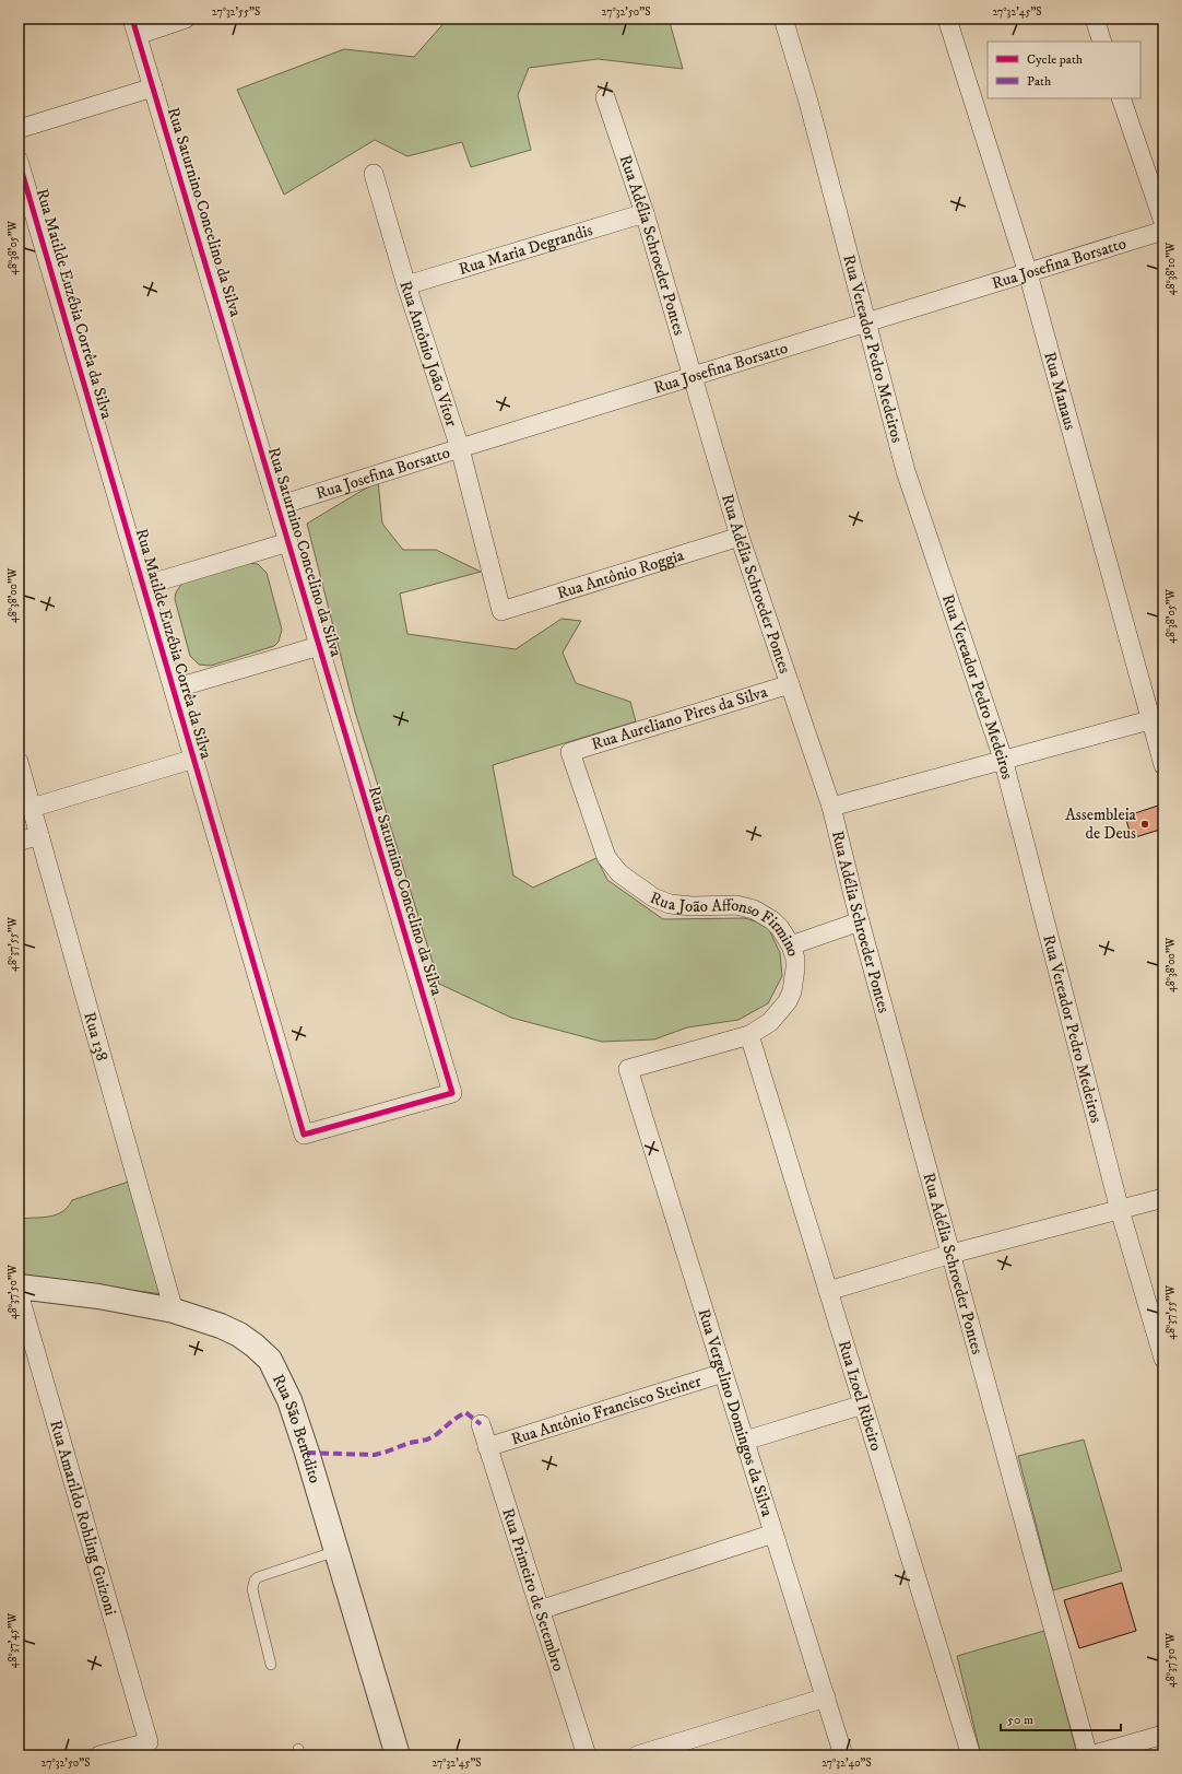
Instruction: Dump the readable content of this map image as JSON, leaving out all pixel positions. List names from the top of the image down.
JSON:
{
  "streets": {
    "street": [
      "Rua Saturnino Concelino da Silva",
      "Rua Adélia Schroeder Pontes",
      "Rua Maria Degrandis",
      "Rua Josefina Borsatto",
      "Rua Matilde Euzébia Corrêa da Silva",
      "Rua Vereador Pedro Medeiros",
      "Rua Antônio João Vítor",
      "Rua Manaus",
      "Rua Antônio Roggia",
      "Rua Aureliano Pires da Silva",
      "Rua João Affonso Firmino",
      "Rua 138",
      "Rua Izoel Ribeiro",
      "Rua Antônio Francisco Steiner",
      "Rua Vergelino Domingos da Silva",
      "Rua São Benedito",
      "Rua Amarildo Rohling Guizoni",
      "Rua Primeiro de Setembro"
    ]
  },
  "crossings": [
    ["Rua Saturnino Concelino da Silva", "Rua Josefina Borsatto"],
    ["Rua Saturnino Concelino da Silva", "Rua Matilde Euzébia Corrêa da Silva"],
    ["Rua Adélia Schroeder Pontes", "Rua Maria Degrandis"],
    ["Rua Adélia Schroeder Pontes", "Rua Josefina Borsatto"],
    ["Rua Adélia Schroeder Pontes", "Rua Antônio Roggia"],
    ["Rua Adélia Schroeder Pontes", "Rua Aureliano Pires da Silva"],
    ["Rua Maria Degrandis", "Rua Antônio João Vítor"],
    ["Rua Josefina Borsatto", "Rua Vereador Pedro Medeiros"],
    ["Rua Josefina Borsatto", "Rua Antônio João Vítor"],
    ["Rua Josefina Borsatto", "Rua Manaus"],
    ["Rua Antônio João Vítor", "Rua Antônio Roggia"],
    ["Rua Aureliano Pires da Silva", "Rua João Affonso Firmino"],
    ["Rua João Affonso Firmino", "Rua Izoel Ribeiro"],
    ["Rua João Affonso Firmino", "Rua Vergelino Domingos da Silva"],
    ["Rua 138", "Rua São Benedito"],
    ["Rua Antônio Francisco Steiner", "Rua Vergelino Domingos da Silva"],
    ["Rua Antônio Francisco Steiner", "Rua Primeiro de Setembro"]
  ],
  "places": ["Assembleia de Deus"],
  "legend": ["Cycle path", "Path"],
  "scale_bar": "50 m",
  "coordinates": [
    "27°32'55\"S",
    "27°32'50\"S",
    "27°32'45\"S",
    "48°38'05\"W",
    "48°38'10\"W",
    "48°38'00\"W",
    "48°37'55\"W",
    "48°37'50\"W",
    "48°37'45\"W",
    "27°32'40\"S"
  ]
}
